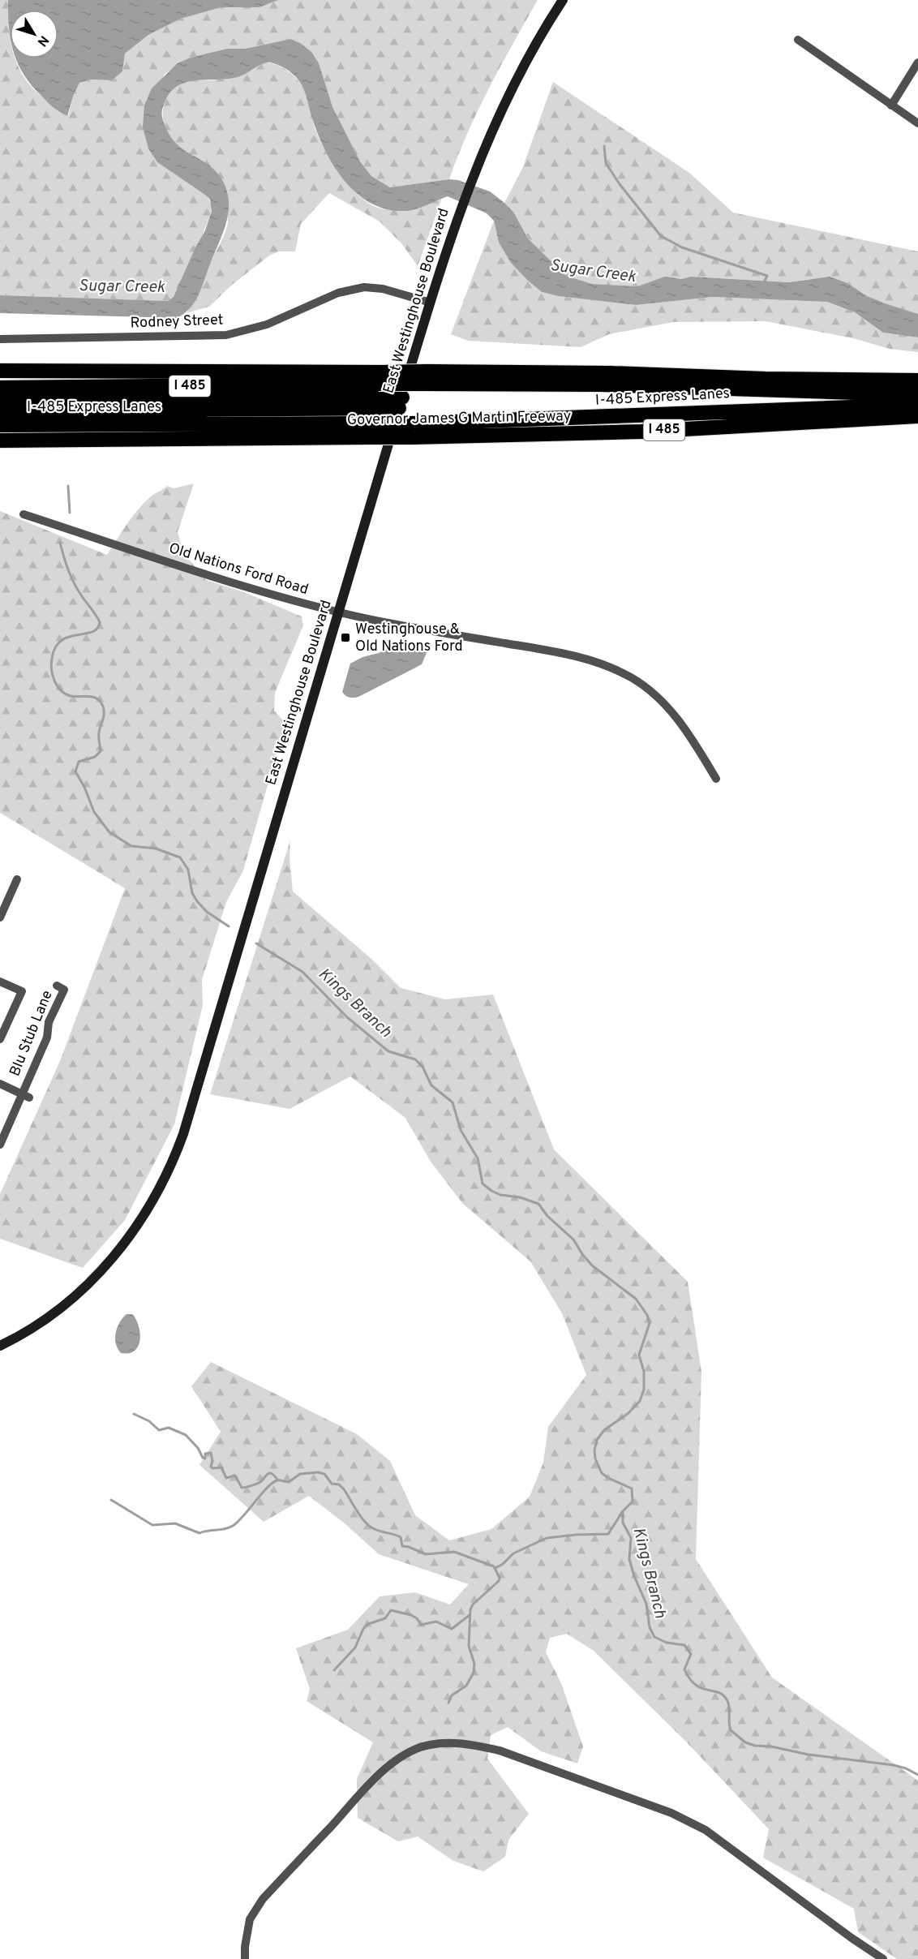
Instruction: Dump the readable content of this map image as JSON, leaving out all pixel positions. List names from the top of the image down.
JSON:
{
  "streets": {
    "highway": ["I 485", "I-485 Express Lanes", "Governor James G Martin Freeway"],
    "main road": ["East Westinghouse Boulevard"],
    "street": ["Rodney Street", "Old Nations Ford Road", "Blu Stub Lane"]
  },
  "crossings": [
    ["East Westinghouse Boulevard", "Rodney Street"],
    ["East Westinghouse Boulevard", "Old Nations Ford Road"],
    ["I 485", "I-485 Express Lanes"],
    ["I-485 Express Lanes", "Governor James G Martin Freeway"]
  ],
  "water": ["Sugar Creek", "Kings Branch"],
  "places": {
    "transit": ["Westinghouse & Old Nations Ford"]
  },
  "north": "bottom right"
}
